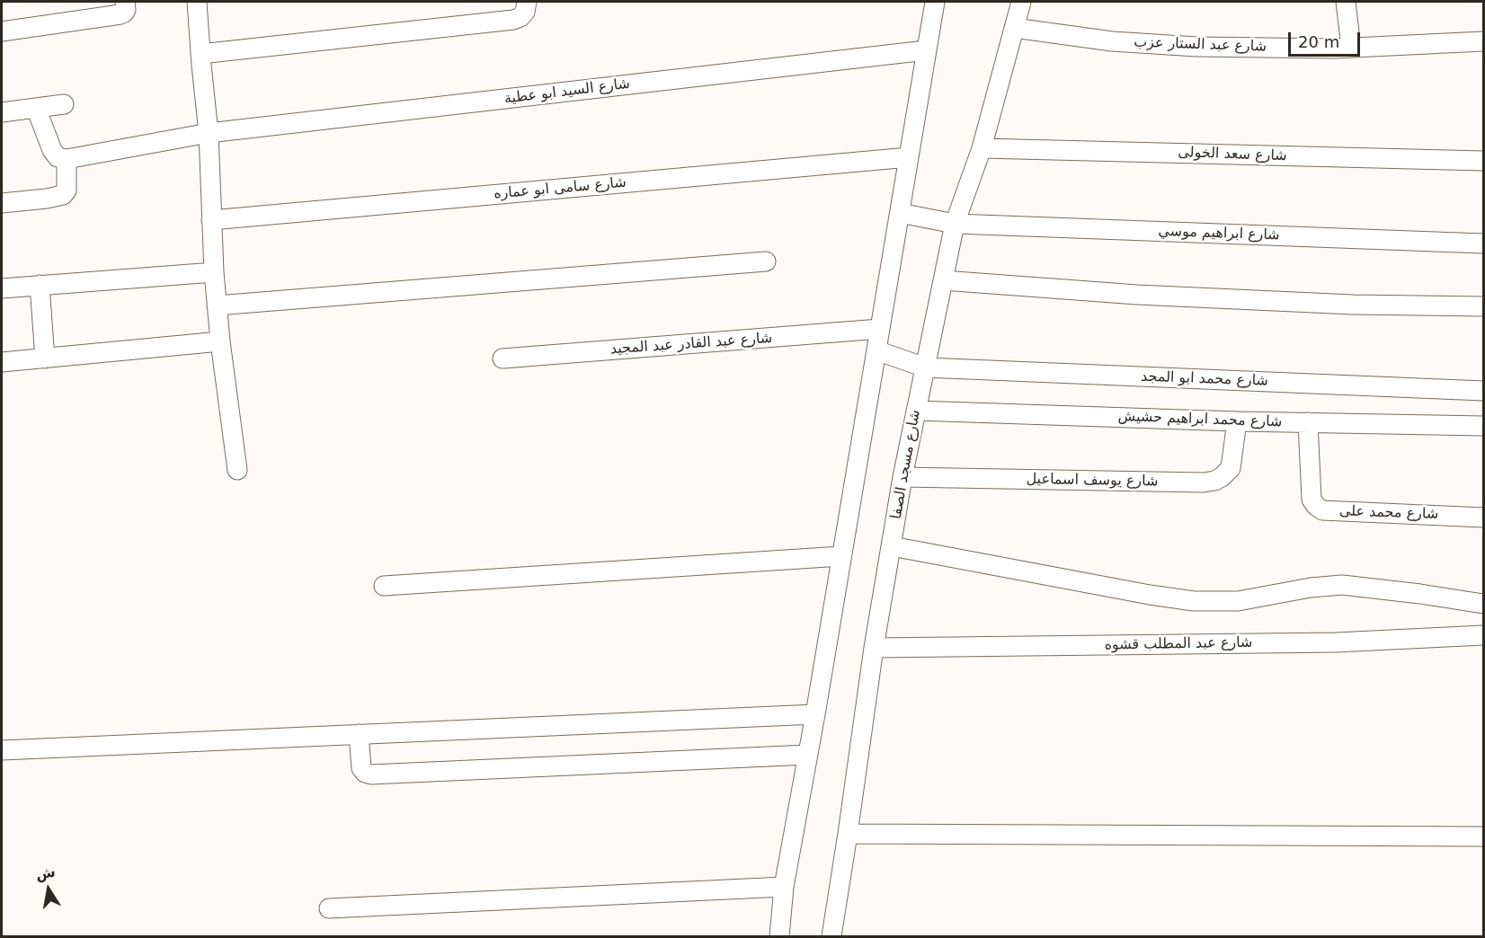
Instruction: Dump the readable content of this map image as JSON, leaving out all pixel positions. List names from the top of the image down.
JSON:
{
  "streets": {
    "street": [
      "شارع عبد الستار عزب",
      "شارع السيد ابو عطية",
      "شارع سعد الخولى",
      "شارع سامى ابو عماره",
      "شارع ابراهيم موسي",
      "شارع عبد القادر عبد المجيد",
      "شارع محمد ابو المجد",
      "شارع محمد ابراهيم حشيش",
      "شارع مسجد الصفا",
      "شارع يوسف اسماعيل",
      "شارع محمد على",
      "شارع عبد المطلب قشوه"
    ]
  },
  "crossings": [
    ["شارع عبد الستار عزب", "شارع مسجد الصفا"],
    ["شارع سعد الخولى", "شارع مسجد الصفا"],
    ["شارع ابراهيم موسي", "شارع مسجد الصفا"],
    ["شارع محمد ابو المجد", "شارع مسجد الصفا"],
    ["شارع محمد ابراهيم حشيش", "شارع مسجد الصفا"],
    ["شارع محمد ابراهيم حشيش", "شارع يوسف اسماعيل"],
    ["شارع محمد ابراهيم حشيش", "شارع محمد على"],
    ["شارع مسجد الصفا", "شارع يوسف اسماعيل"],
    ["شارع مسجد الصفا", "شارع عبد المطلب قشوه"]
  ],
  "scale_bar": "20 m",
  "north": "top"
}
